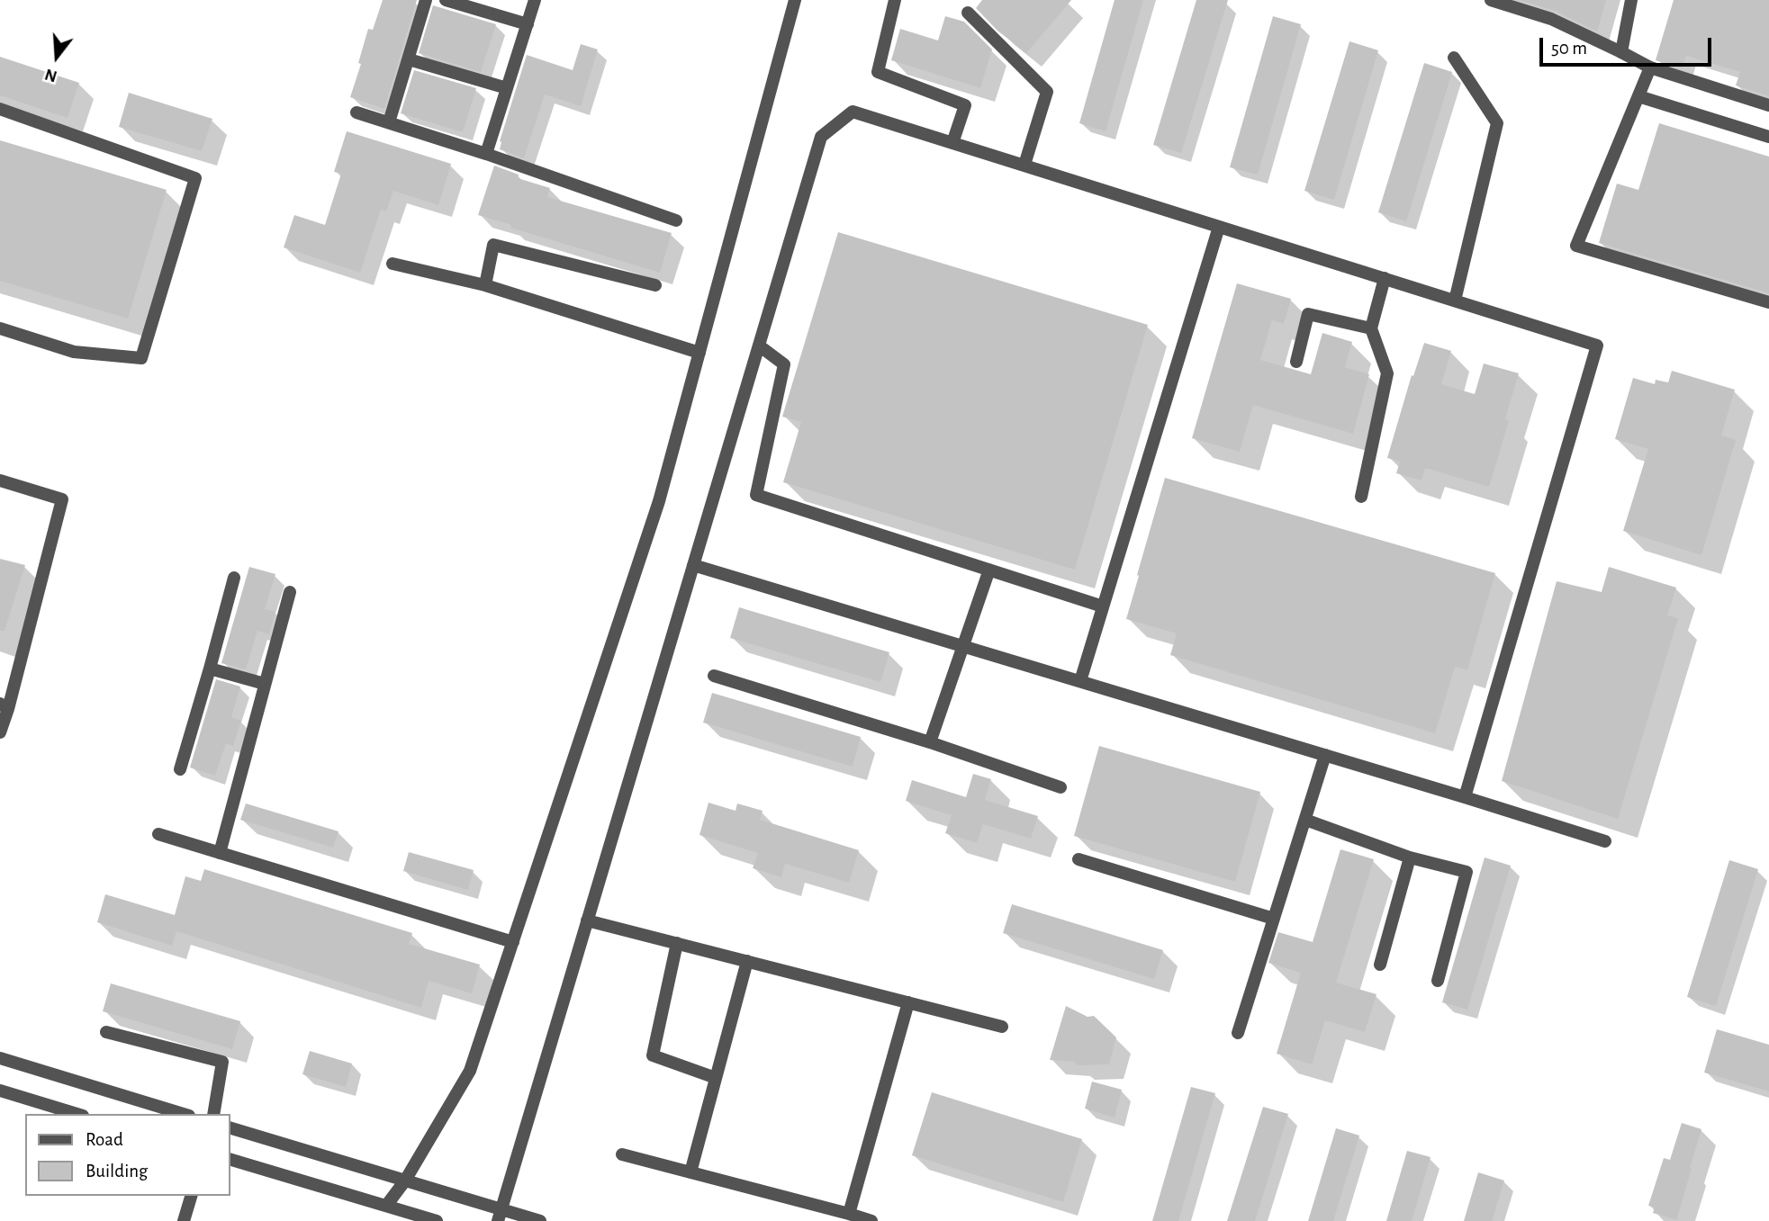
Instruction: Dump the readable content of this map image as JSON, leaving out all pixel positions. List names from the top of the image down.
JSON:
{
  "legend": ["Road", "Building"],
  "scale_bar": "50 m",
  "north": "bottom"
}
